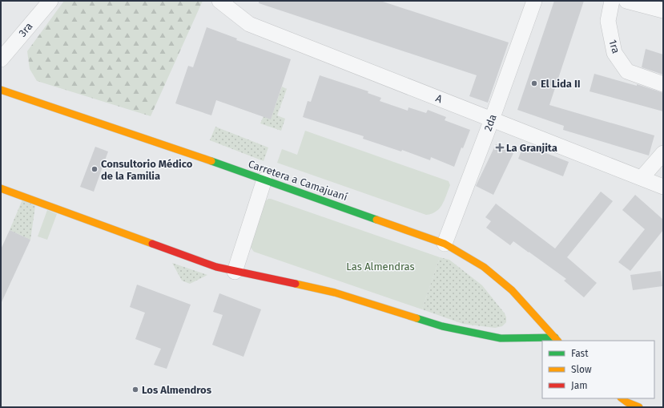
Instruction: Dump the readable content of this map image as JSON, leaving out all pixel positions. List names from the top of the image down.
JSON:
{
  "streets": {
    "main road": ["Carretera a Camajuaní"],
    "street": [
      "3ra",
      "1ra",
      "A",
      "2da"
    ]
  },
  "crossings": [
    ["A", "2da"],
    ["2da", "Carretera a Camajuaní"]
  ],
  "parks": ["Las Almendras"],
  "places": {
    "other": ["El Lida II", "Consultorio Médico de la Familia", "Los Almendros"],
    "health": ["La Granjita"]
  },
  "legend": ["Fast", "Slow", "Jam"]
}
